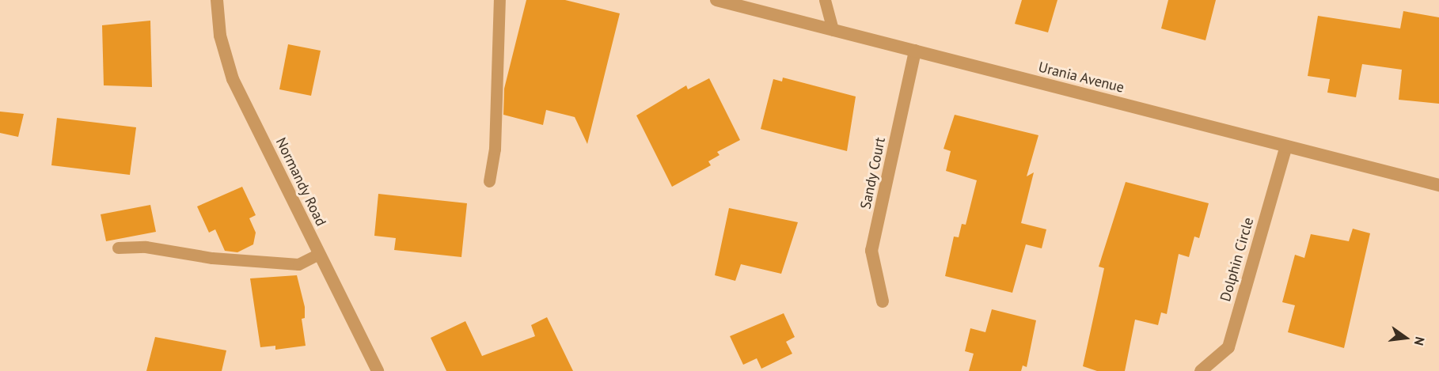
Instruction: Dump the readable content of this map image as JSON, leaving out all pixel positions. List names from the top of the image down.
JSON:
{
  "streets": {
    "street": [
      "Urania Avenue",
      "Sandy Court",
      "Normandy Road",
      "Dolphin Circle"
    ]
  },
  "crossings": [
    ["Urania Avenue", "Sandy Court"],
    ["Urania Avenue", "Dolphin Circle"]
  ],
  "north": "right"
}
